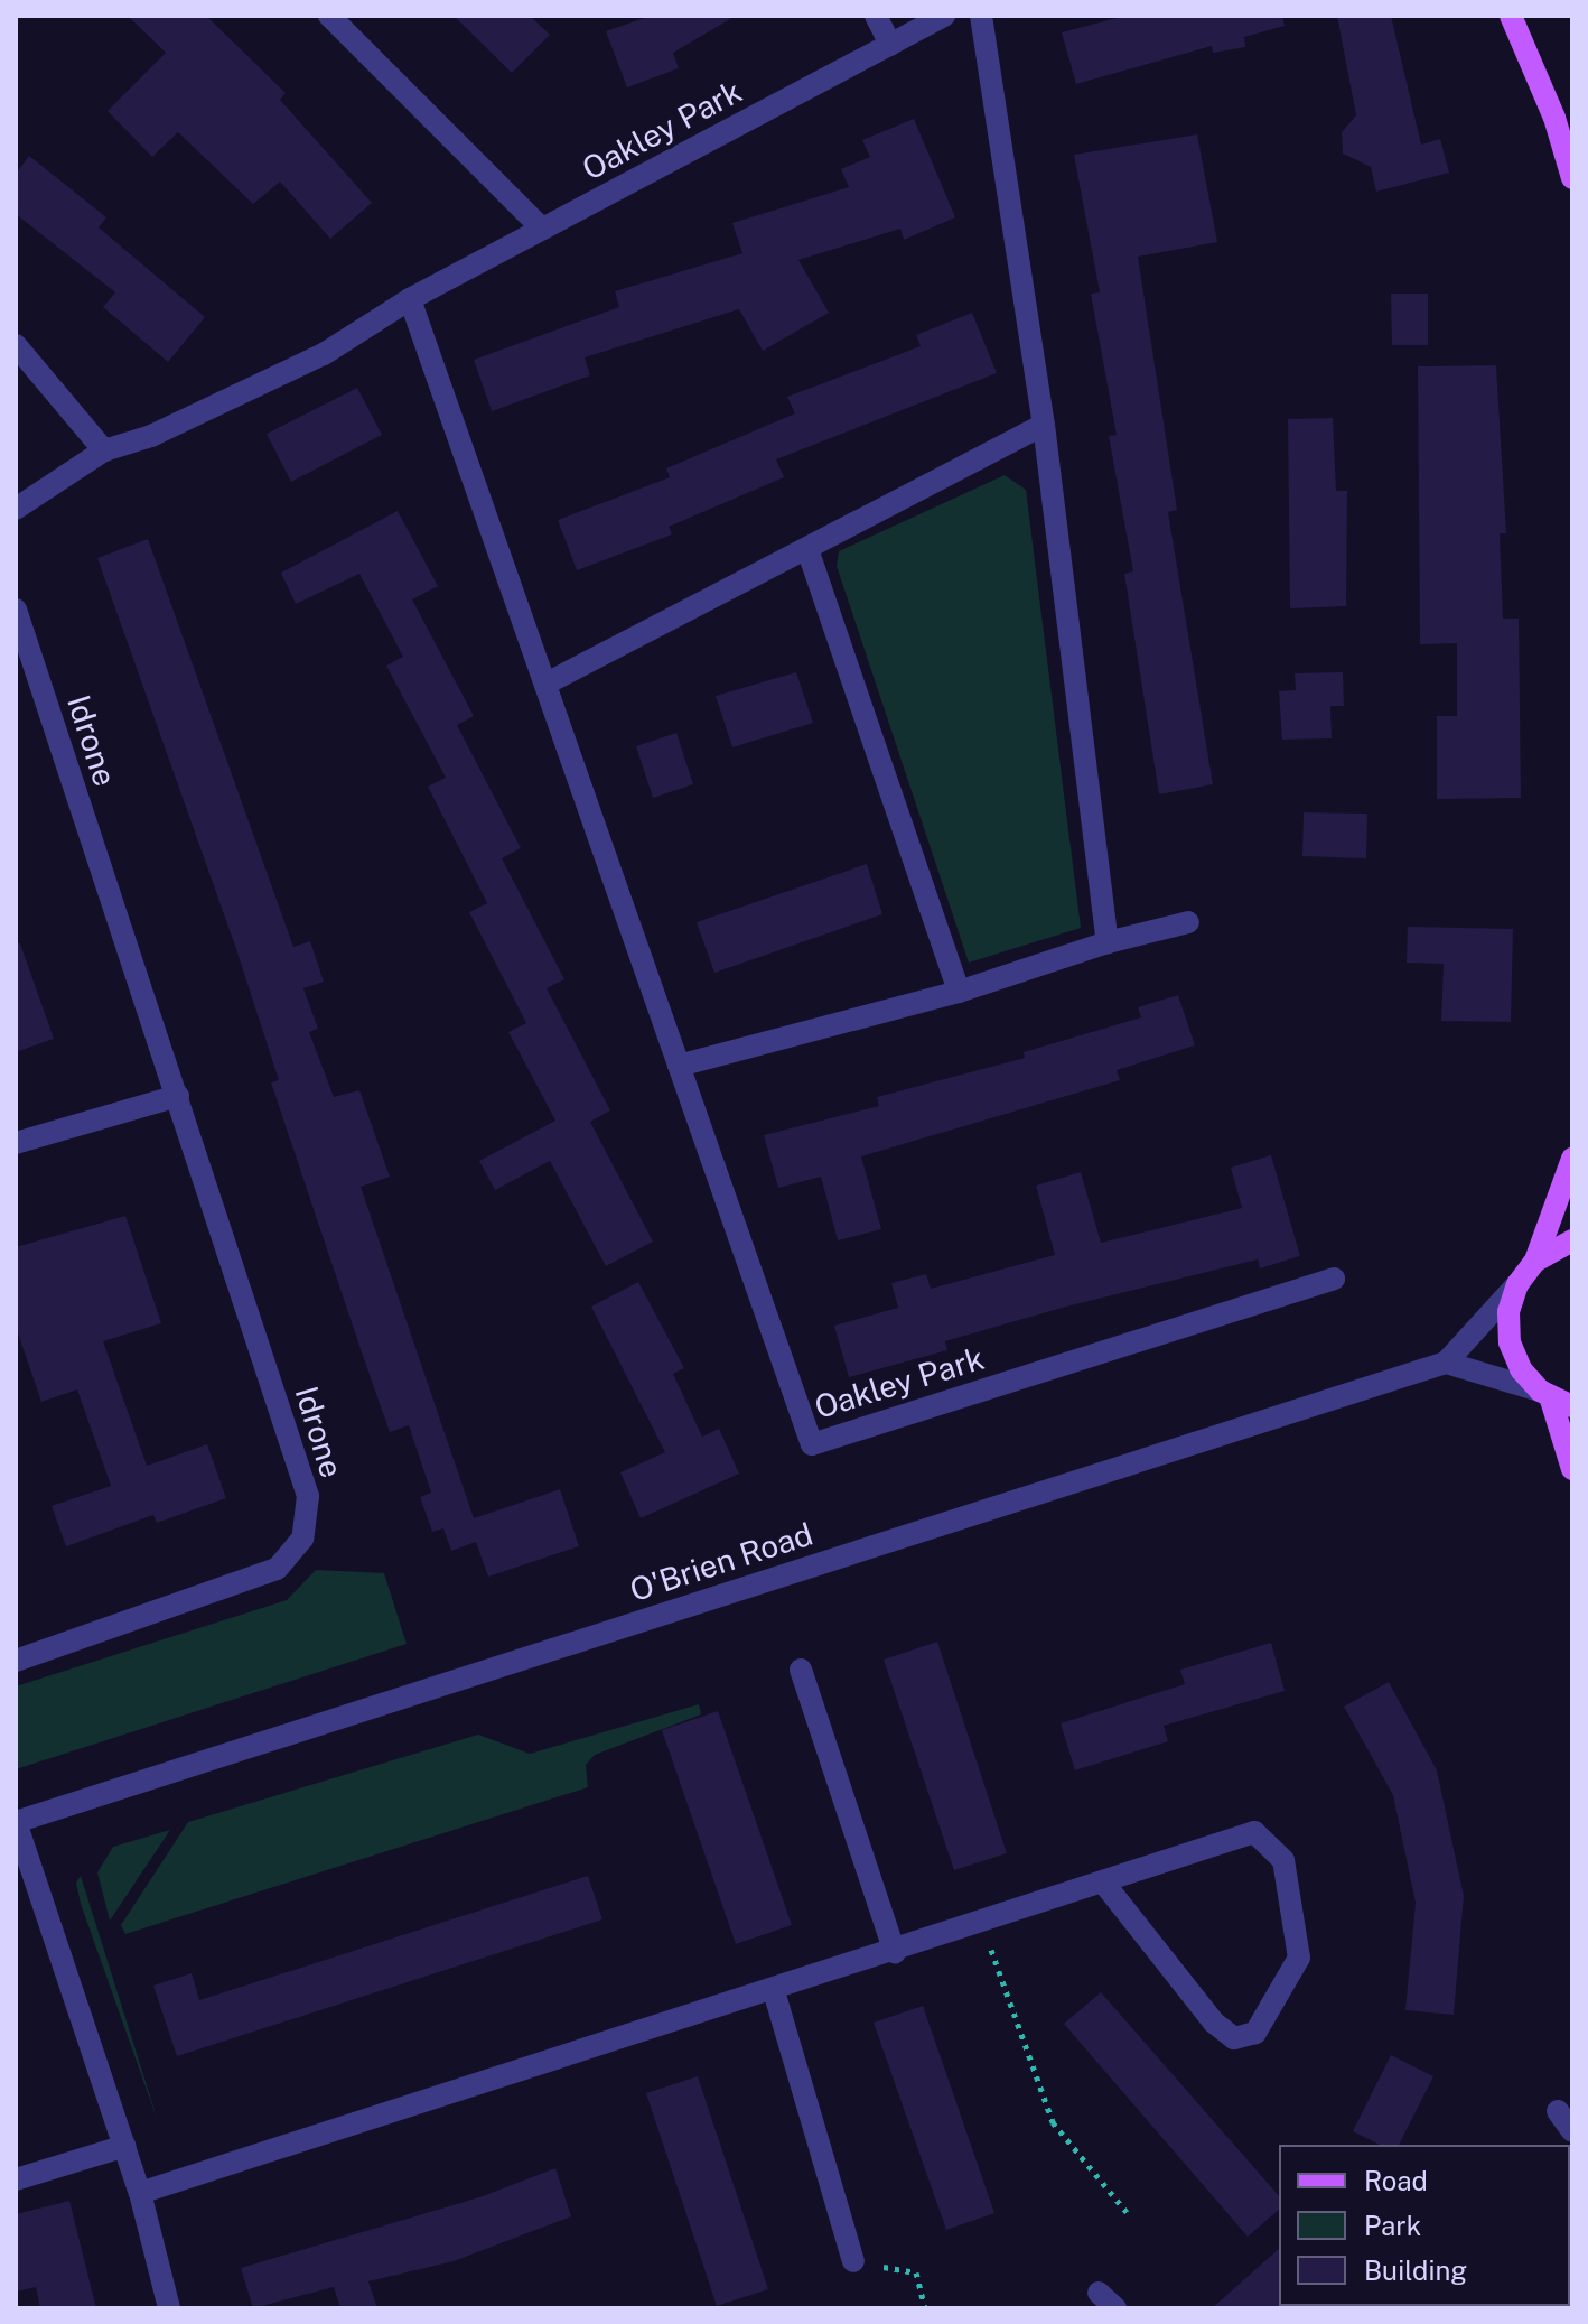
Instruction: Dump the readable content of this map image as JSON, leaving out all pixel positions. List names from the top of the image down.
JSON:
{
  "streets": {
    "street": ["Oakley Park", "Idrone", "O'Brien Road"]
  },
  "legend": ["Road", "Park", "Building"]
}
